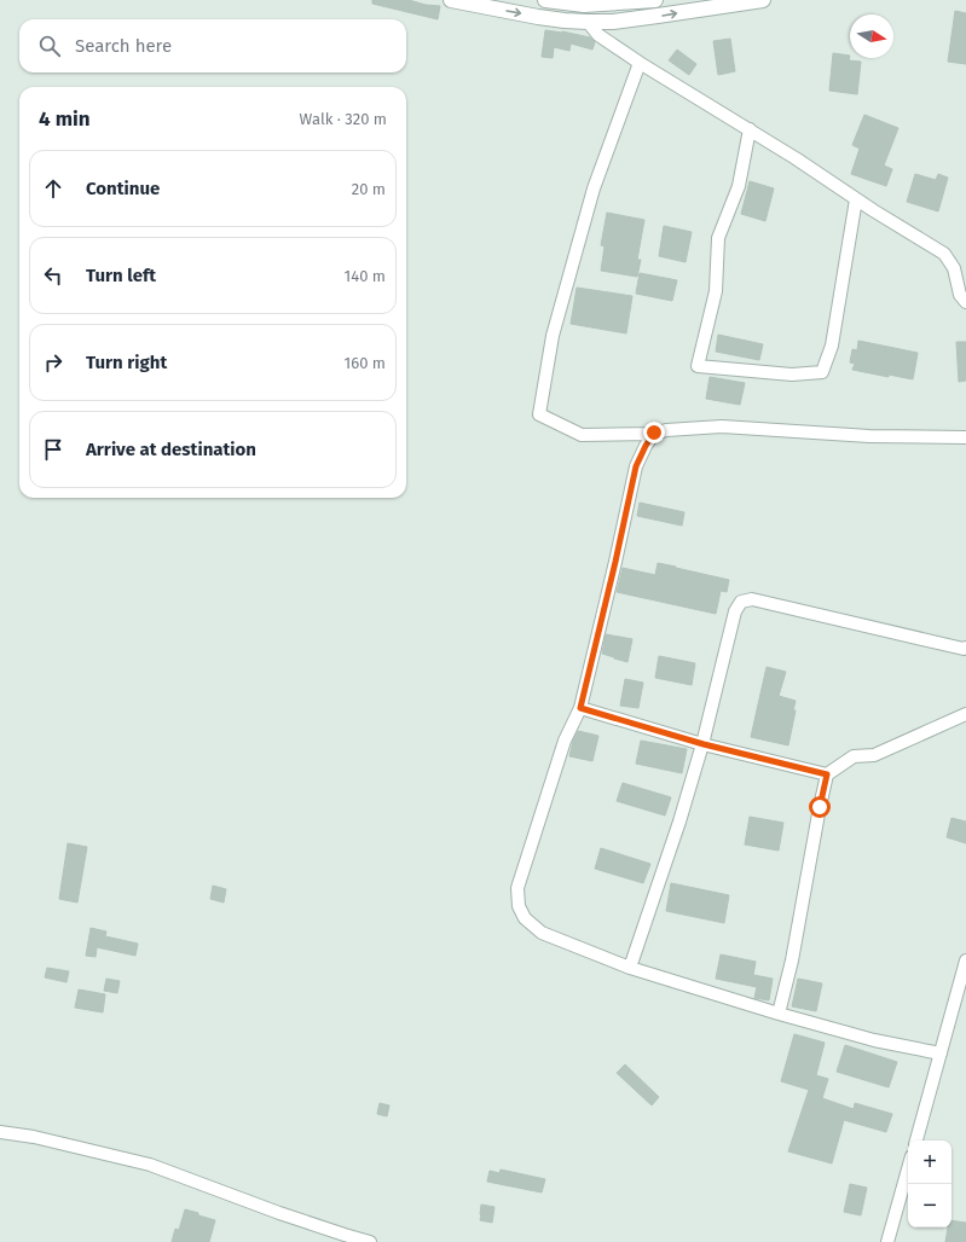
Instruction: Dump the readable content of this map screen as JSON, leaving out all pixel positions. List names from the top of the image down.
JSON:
{
  "north": "right",
  "page": {
    "search": "Search here",
    "heading": ["4 min", "Walk · 320 m"],
    "list": [
      ["Continue", "20 m"],
      ["Turn left", "140 m"],
      ["Turn right", "160 m"],
      "Arrive at destination"
    ],
    "map_buttons": ["+", "−"]
  }
}
